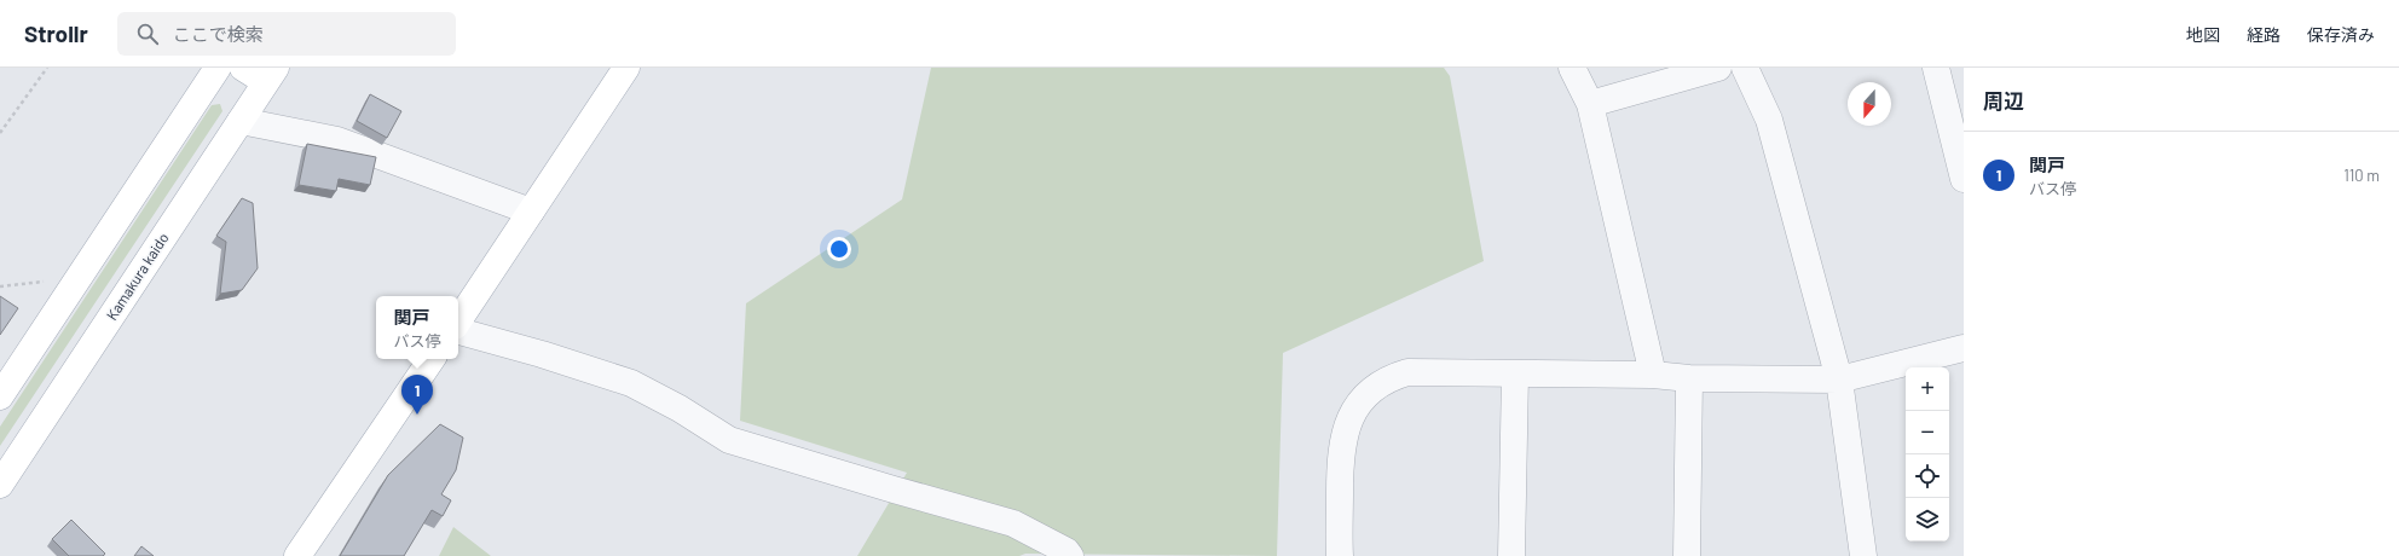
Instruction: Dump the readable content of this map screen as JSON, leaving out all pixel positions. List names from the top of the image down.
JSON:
{
  "streets": {
    "main road": ["Kamakura kaido"]
  },
  "north": "bottom",
  "page": {
    "header": "Strollr",
    "search": "ここで検索",
    "nav": ["地図", "経路", "保存済み"],
    "heading": "周辺",
    "list": [
      {
        "mark": "1",
        "name": "関戸",
        "note": "バス停",
        "value": "110 m"
      }
    ],
    "popup": ["関戸", "バス停"],
    "map_buttons": ["+", "−"],
    "pins": "1"
  }
}
